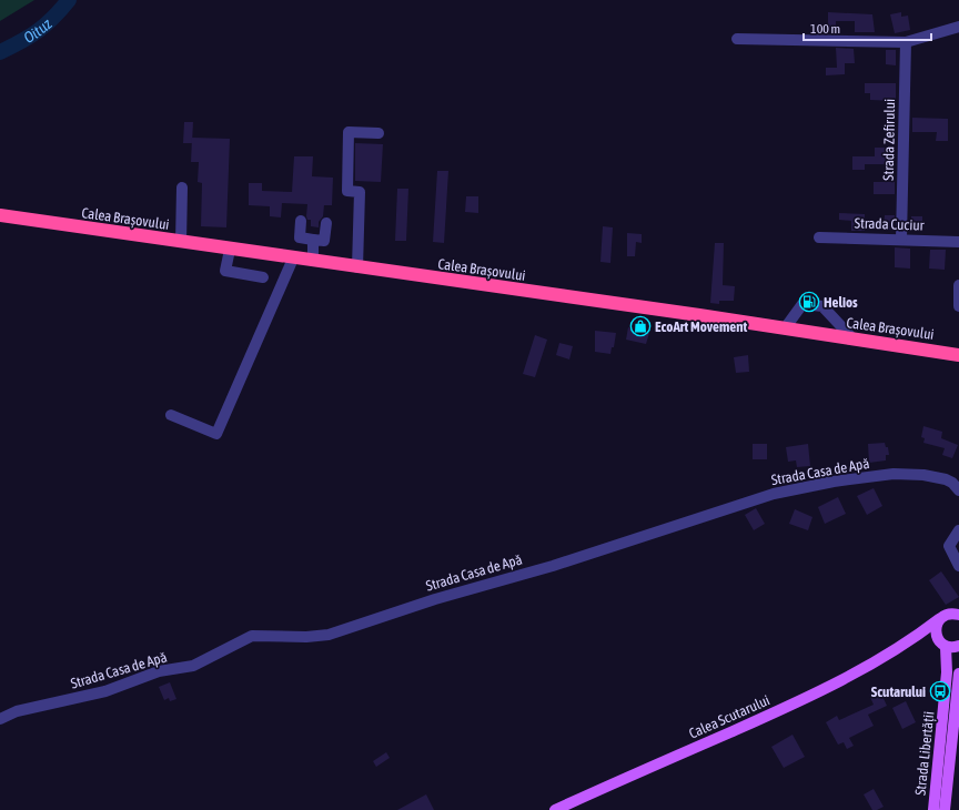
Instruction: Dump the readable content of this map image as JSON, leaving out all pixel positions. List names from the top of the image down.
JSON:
{
  "streets": {
    "highway": ["Calea Brașovului"],
    "main road": ["Calea Scutarului", "Strada Libertății"],
    "street": ["Strada Zefirului", "Strada Cuciur", "Strada Casa de Apă"]
  },
  "crossings": [
    ["Strada Zefirului", "Strada Cuciur"],
    ["Calea Scutarului", "Strada Libertății"]
  ],
  "water": ["Oituz"],
  "places": {
    "fuel station": ["Helios"],
    "shop": ["EcoArt Movement"],
    "bus stop": ["Scutarului"]
  },
  "scale_bar": "100 m"
}
